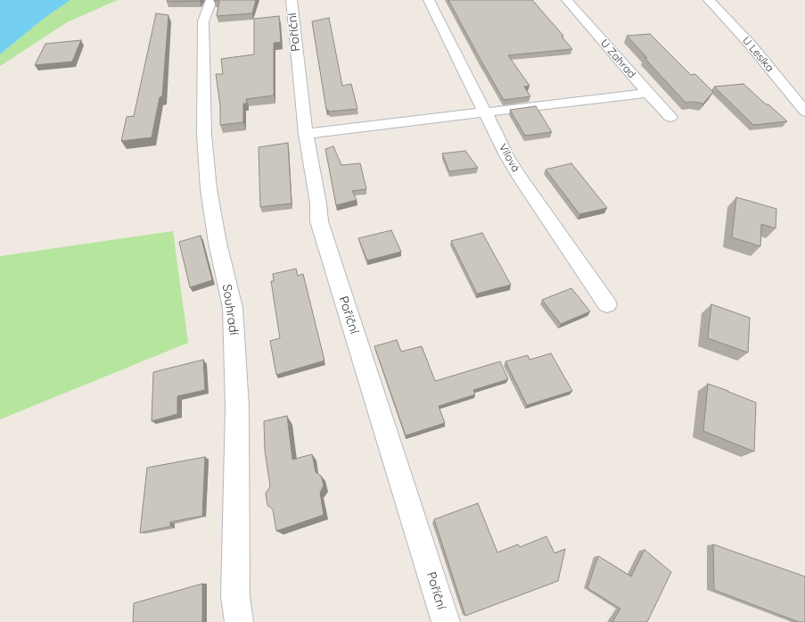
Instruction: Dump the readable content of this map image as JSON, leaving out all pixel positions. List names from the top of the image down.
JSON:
{
  "streets": {
    "street": [
      "Poříční",
      "U Lesíka",
      "U Zahrad",
      "Vilová",
      "Souhradí"
    ]
  }
}
